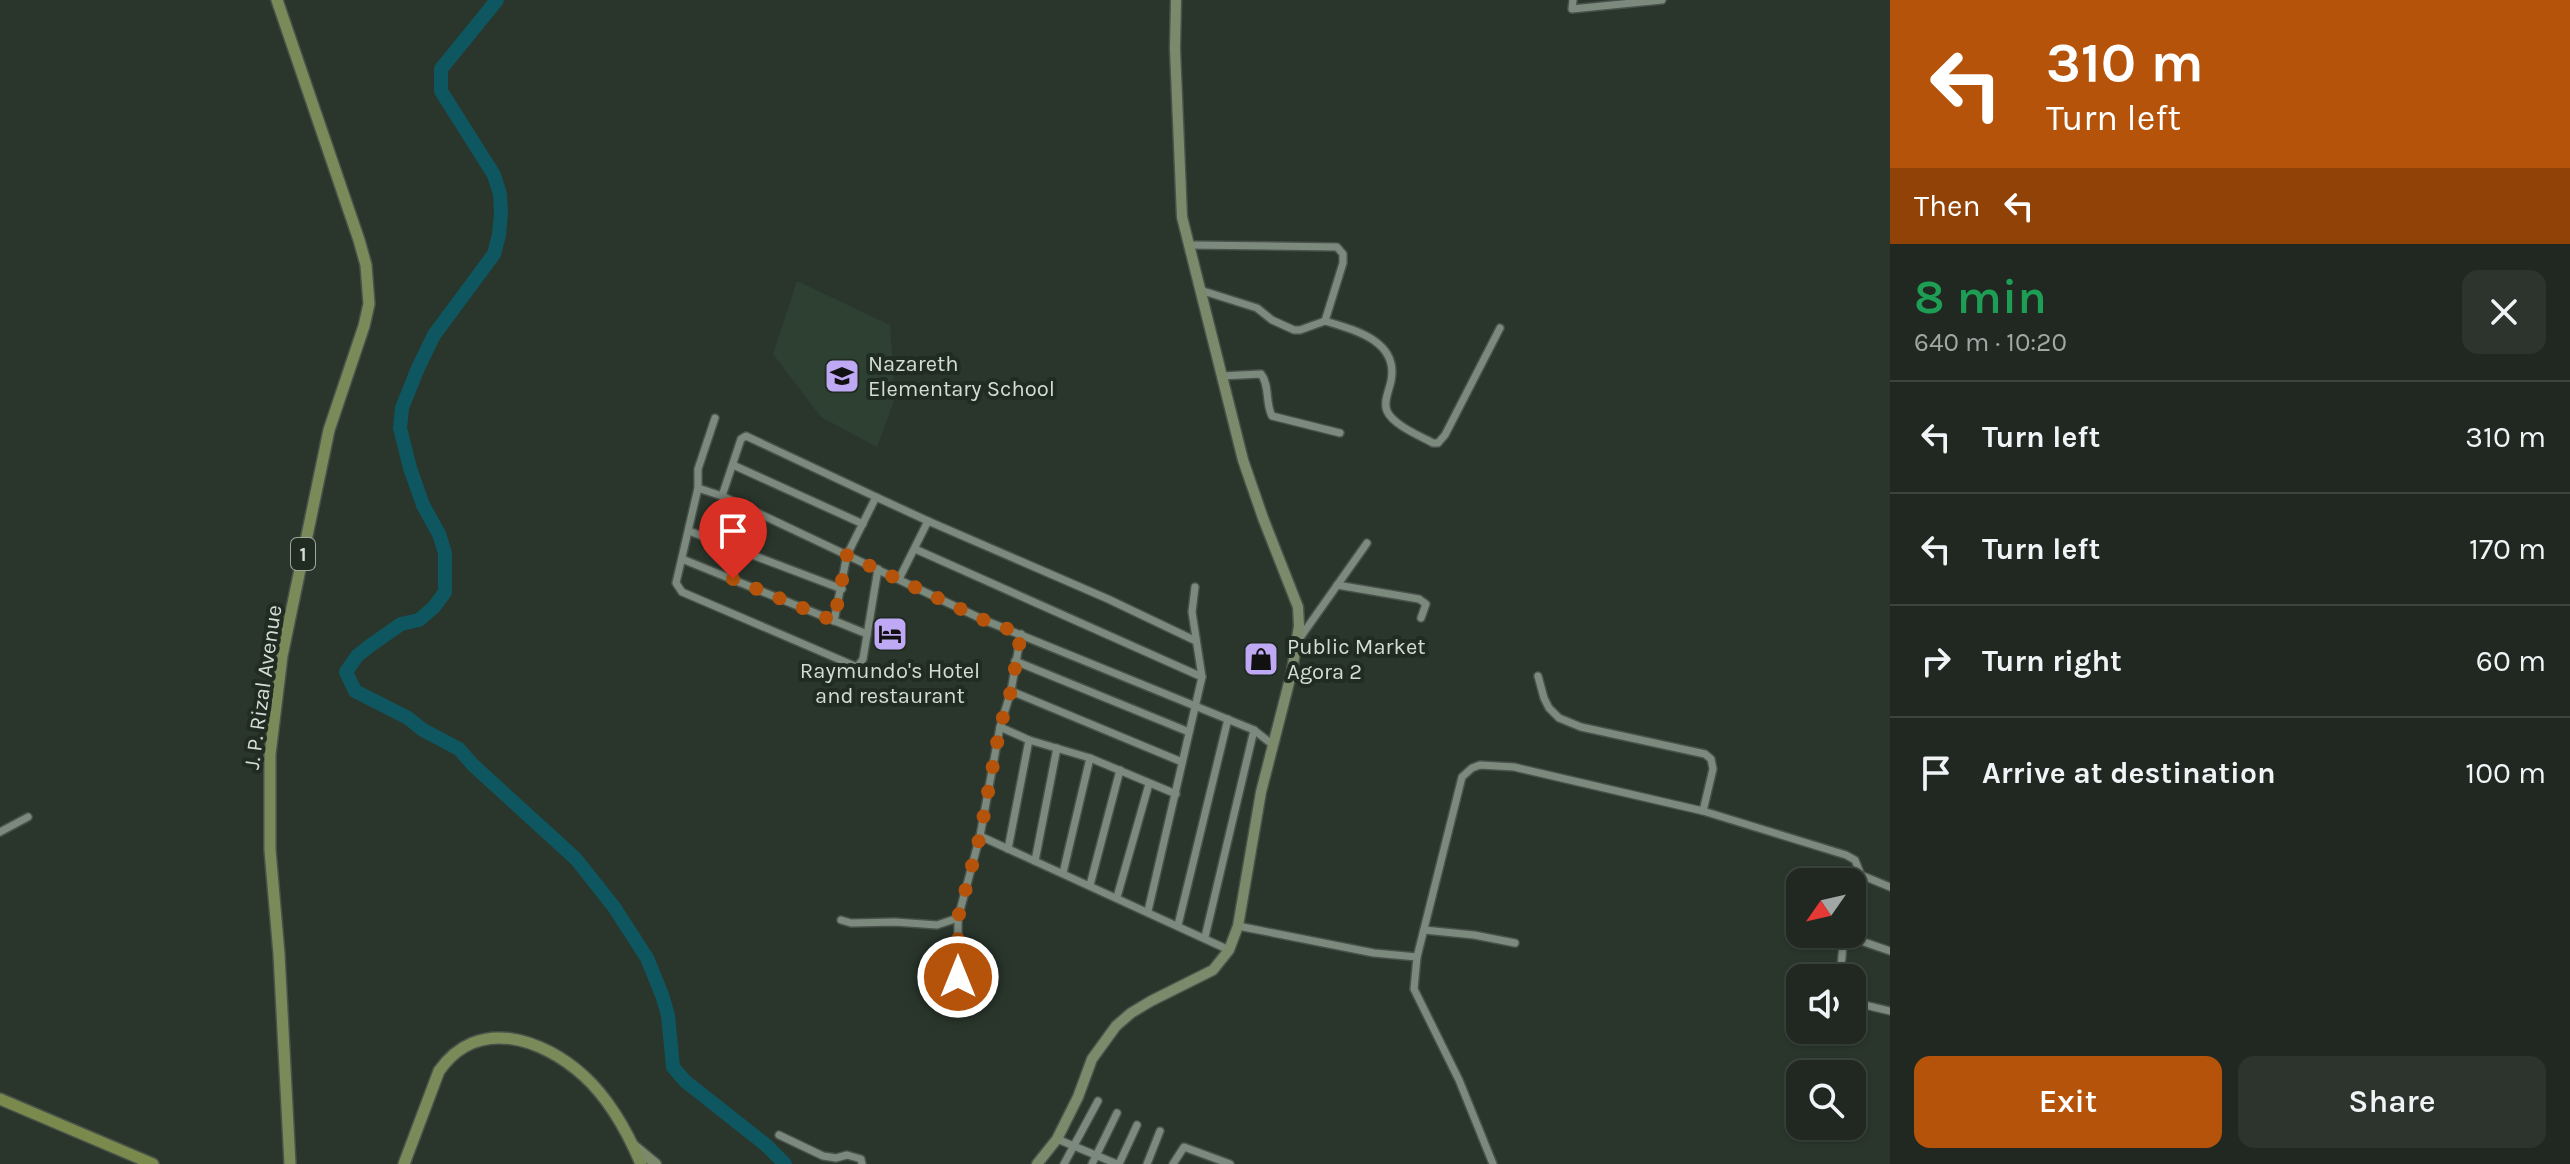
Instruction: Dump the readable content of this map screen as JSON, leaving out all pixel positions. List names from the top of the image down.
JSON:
{
  "streets": {
    "main road": ["1", "J. P. Rizal Avenue"]
  },
  "places": {
    "school or university": ["Nazareth Elementary School"],
    "hotel": ["Raymundo's Hotel and restaurant"],
    "shop": ["Public Market Agora 2"]
  },
  "north": "bottom left",
  "page": {
    "turn": ["310 m", "Turn left"],
    "then": "Then",
    "heading": ["8 min", "640 m · 10:20"],
    "list": [
      {
        "name": "Turn left",
        "value": "310 m"
      },
      {
        "name": "Turn left",
        "value": "170 m"
      },
      {
        "name": "Turn right",
        "value": "60 m"
      },
      {
        "name": "Arrive at destination",
        "value": "100 m"
      }
    ],
    "buttons": ["Exit", "Share"]
  }
}
